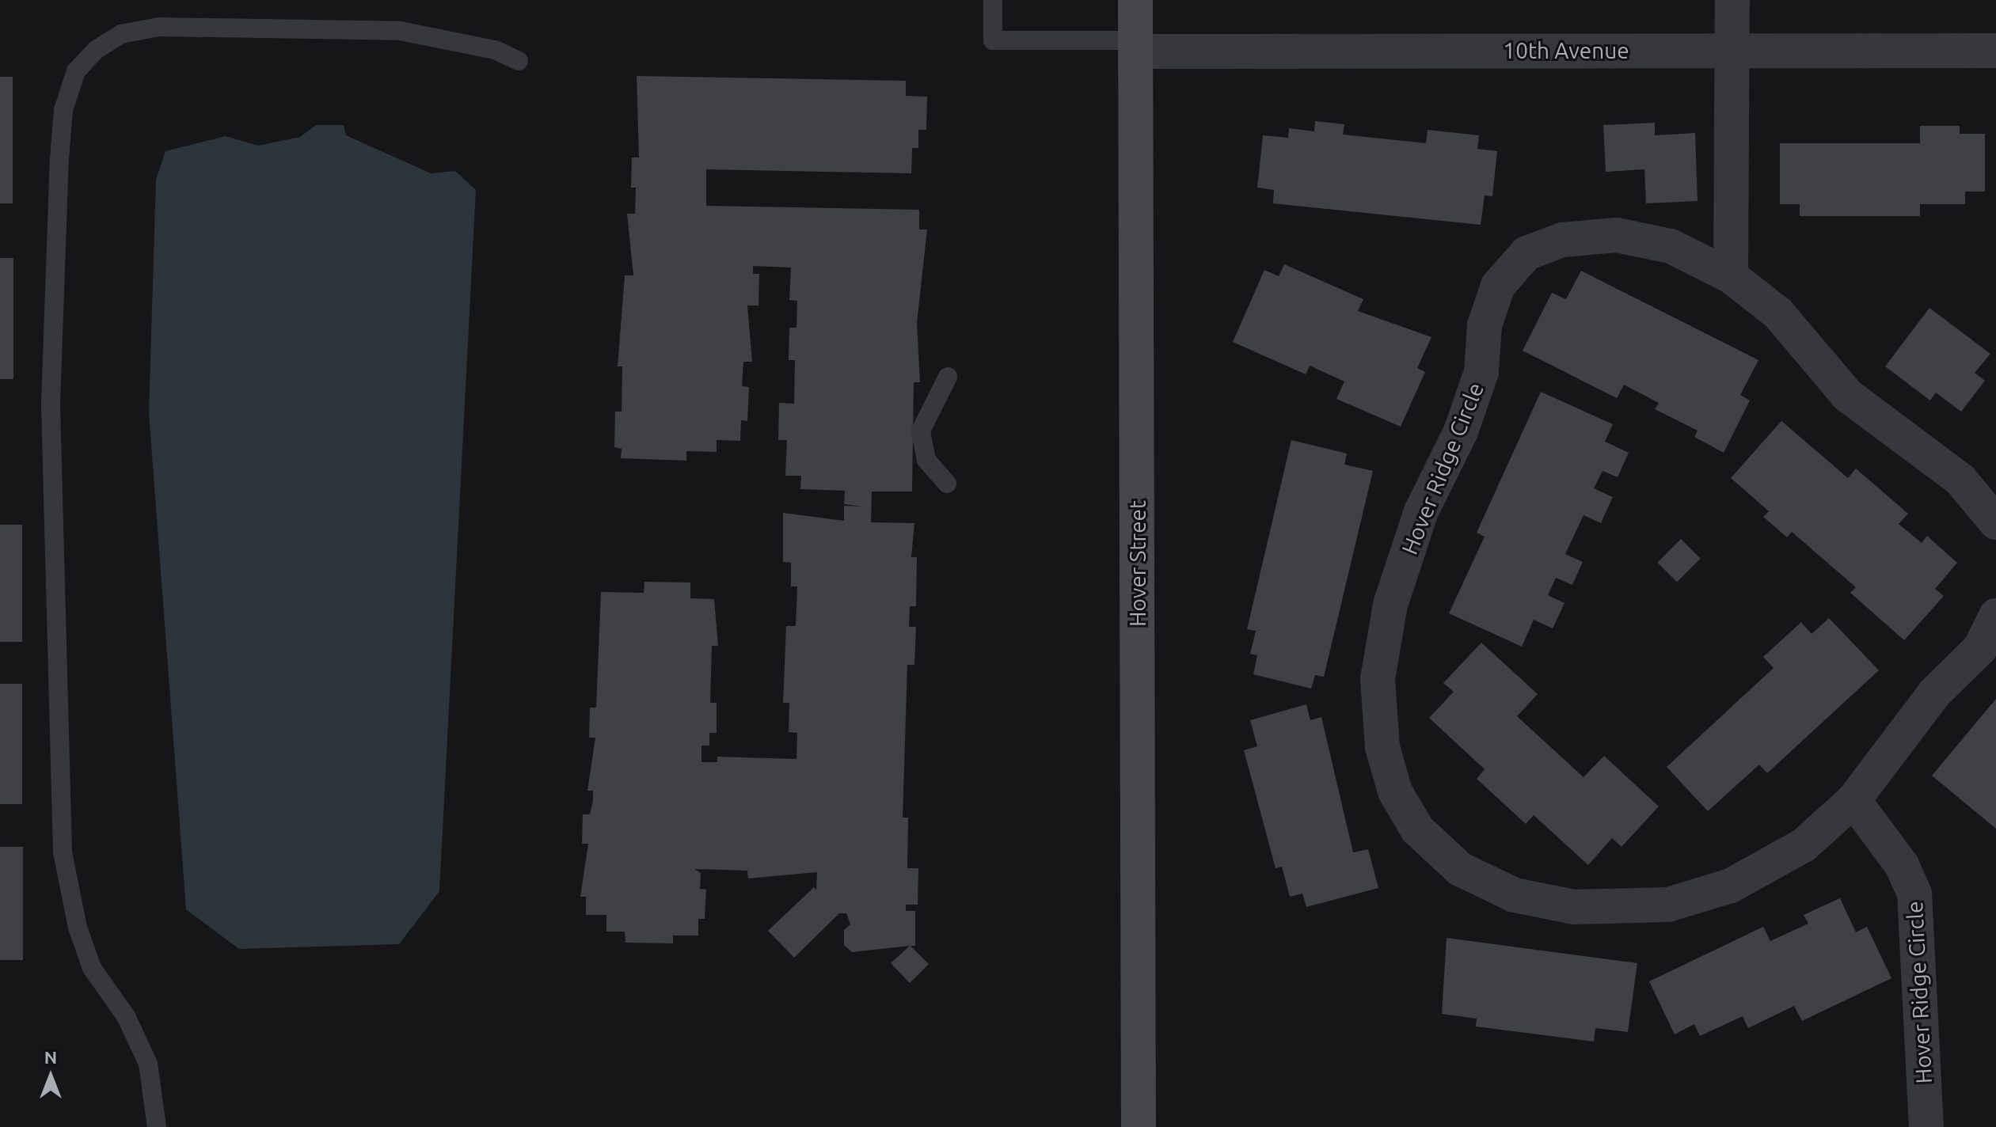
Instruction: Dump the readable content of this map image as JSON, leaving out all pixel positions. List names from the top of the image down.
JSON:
{
  "streets": {
    "main road": ["Hover Street"],
    "street": ["10th Avenue", "Hover Ridge Circle"]
  },
  "crossings": [
    ["10th Avenue", "Hover Street"]
  ],
  "north": "top"
}
